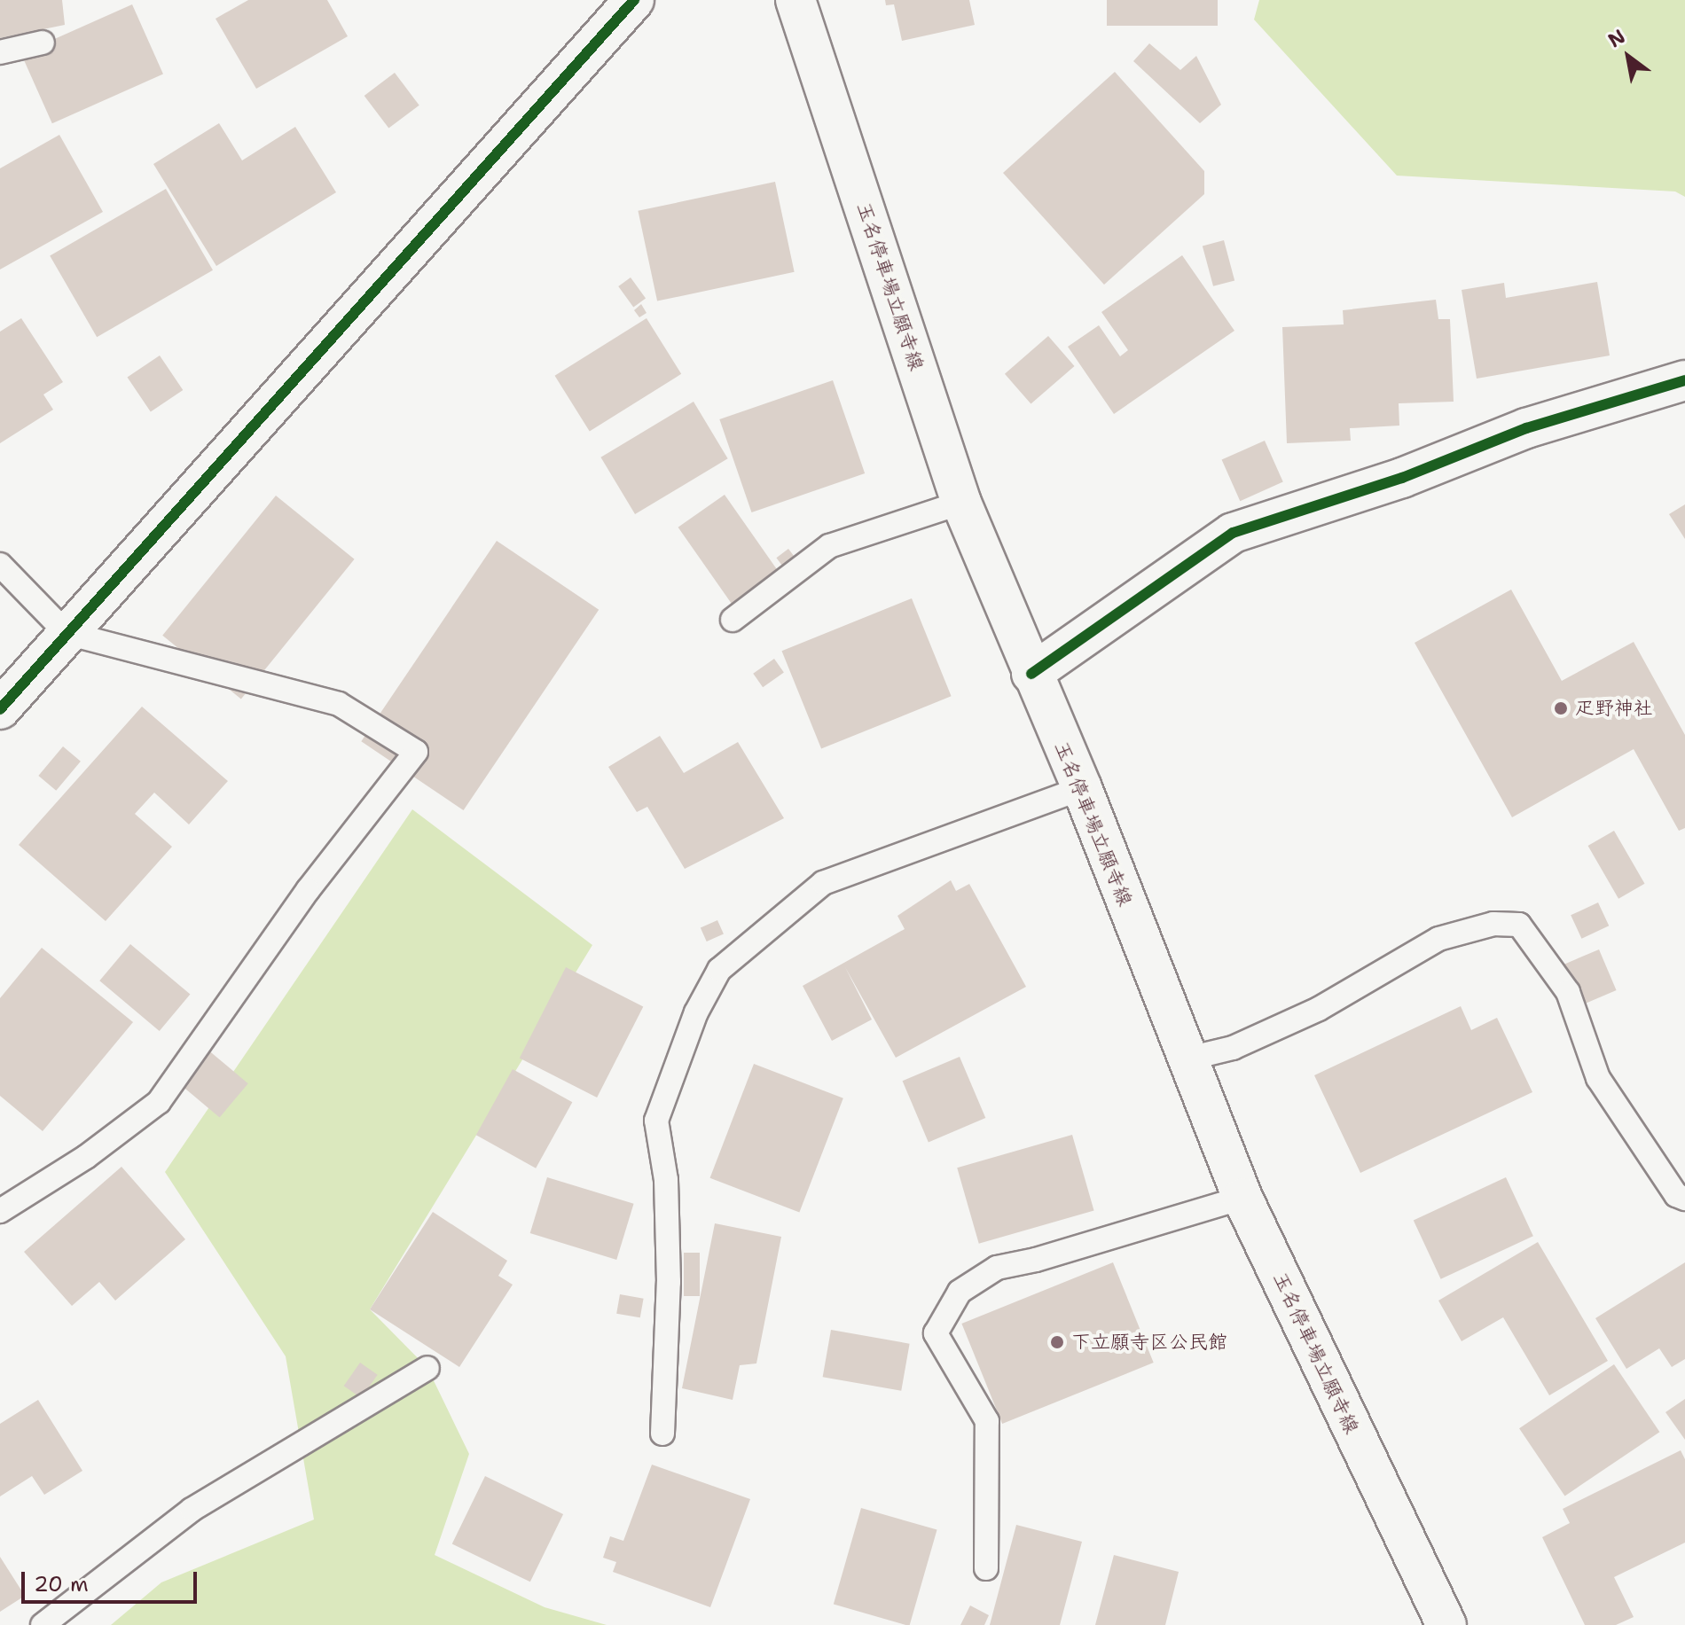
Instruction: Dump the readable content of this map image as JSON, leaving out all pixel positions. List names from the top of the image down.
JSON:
{
  "streets": {
    "main road": ["玉名停車場立願寺線"]
  },
  "places": ["疋野神社", "下立願寺区公民館"],
  "scale_bar": "20 m",
  "north": "top left"
}
